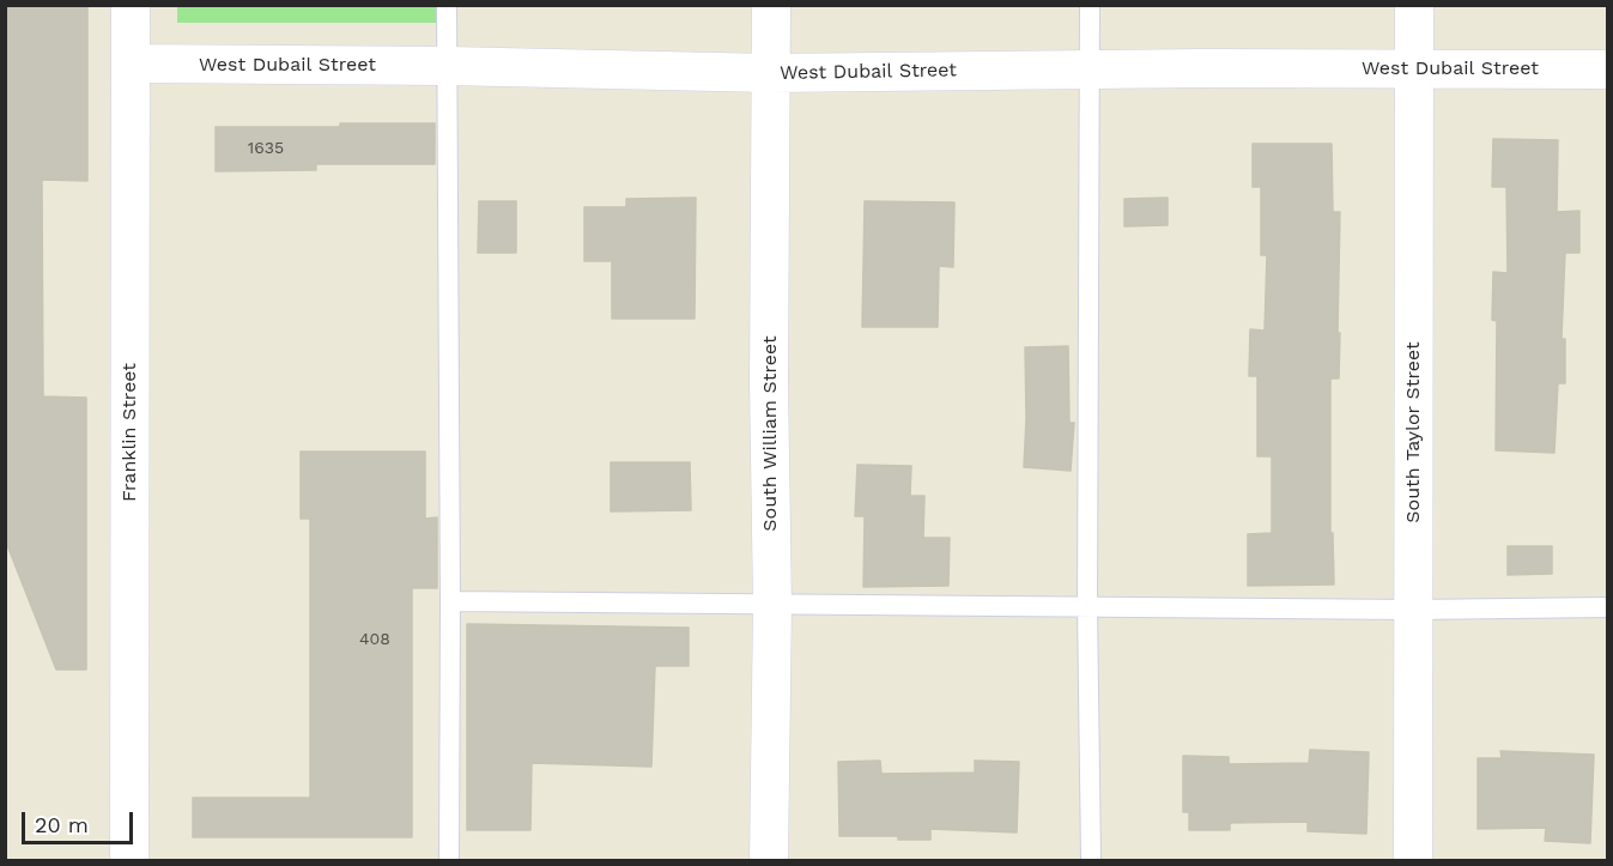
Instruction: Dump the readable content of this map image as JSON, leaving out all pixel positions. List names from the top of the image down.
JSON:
{
  "streets": {
    "street": [
      "West Dubail Street",
      "Franklin Street",
      "South Taylor Street",
      "South William Street"
    ]
  },
  "crossings": [
    ["West Dubail Street", "Franklin Street"],
    ["West Dubail Street", "South Taylor Street"],
    ["West Dubail Street", "South William Street"]
  ],
  "house_numbers": ["1635", "408"],
  "scale_bar": "20 m"
}
